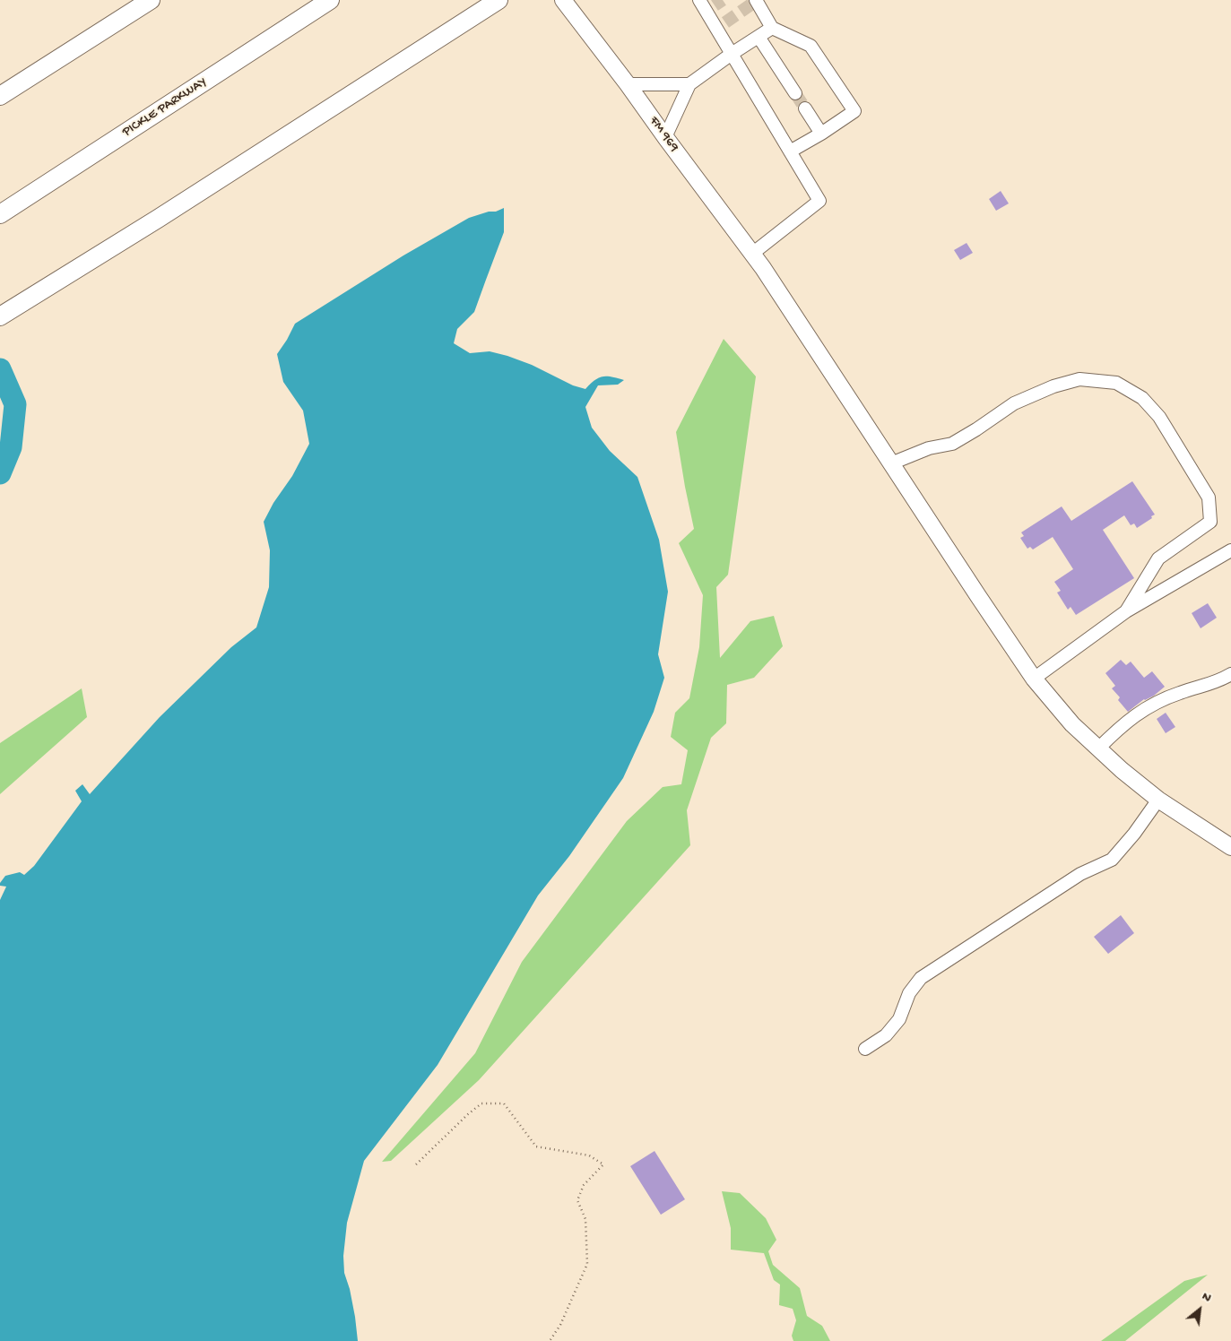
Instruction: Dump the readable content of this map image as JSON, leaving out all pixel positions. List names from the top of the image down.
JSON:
{
  "streets": {
    "highway": ["PICKLE PARKWAY"],
    "main road": ["FM 969"]
  },
  "north": "top right"
}
